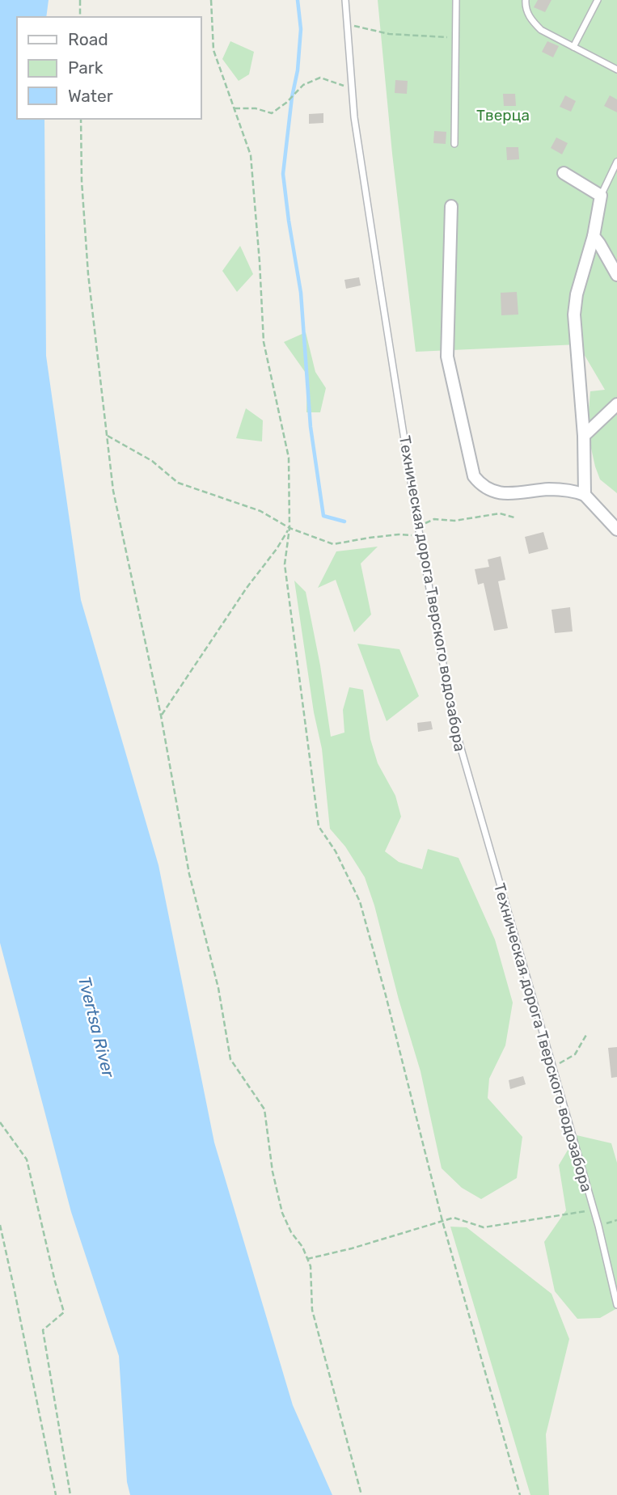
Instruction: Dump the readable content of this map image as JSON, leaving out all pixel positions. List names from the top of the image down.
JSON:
{
  "streets": {
    "lane": ["Техническая дорога Тверского водозабора"]
  },
  "water": ["Tvertsa River"],
  "parks": ["Тверца"],
  "legend": ["Road", "Park", "Water"]
}
